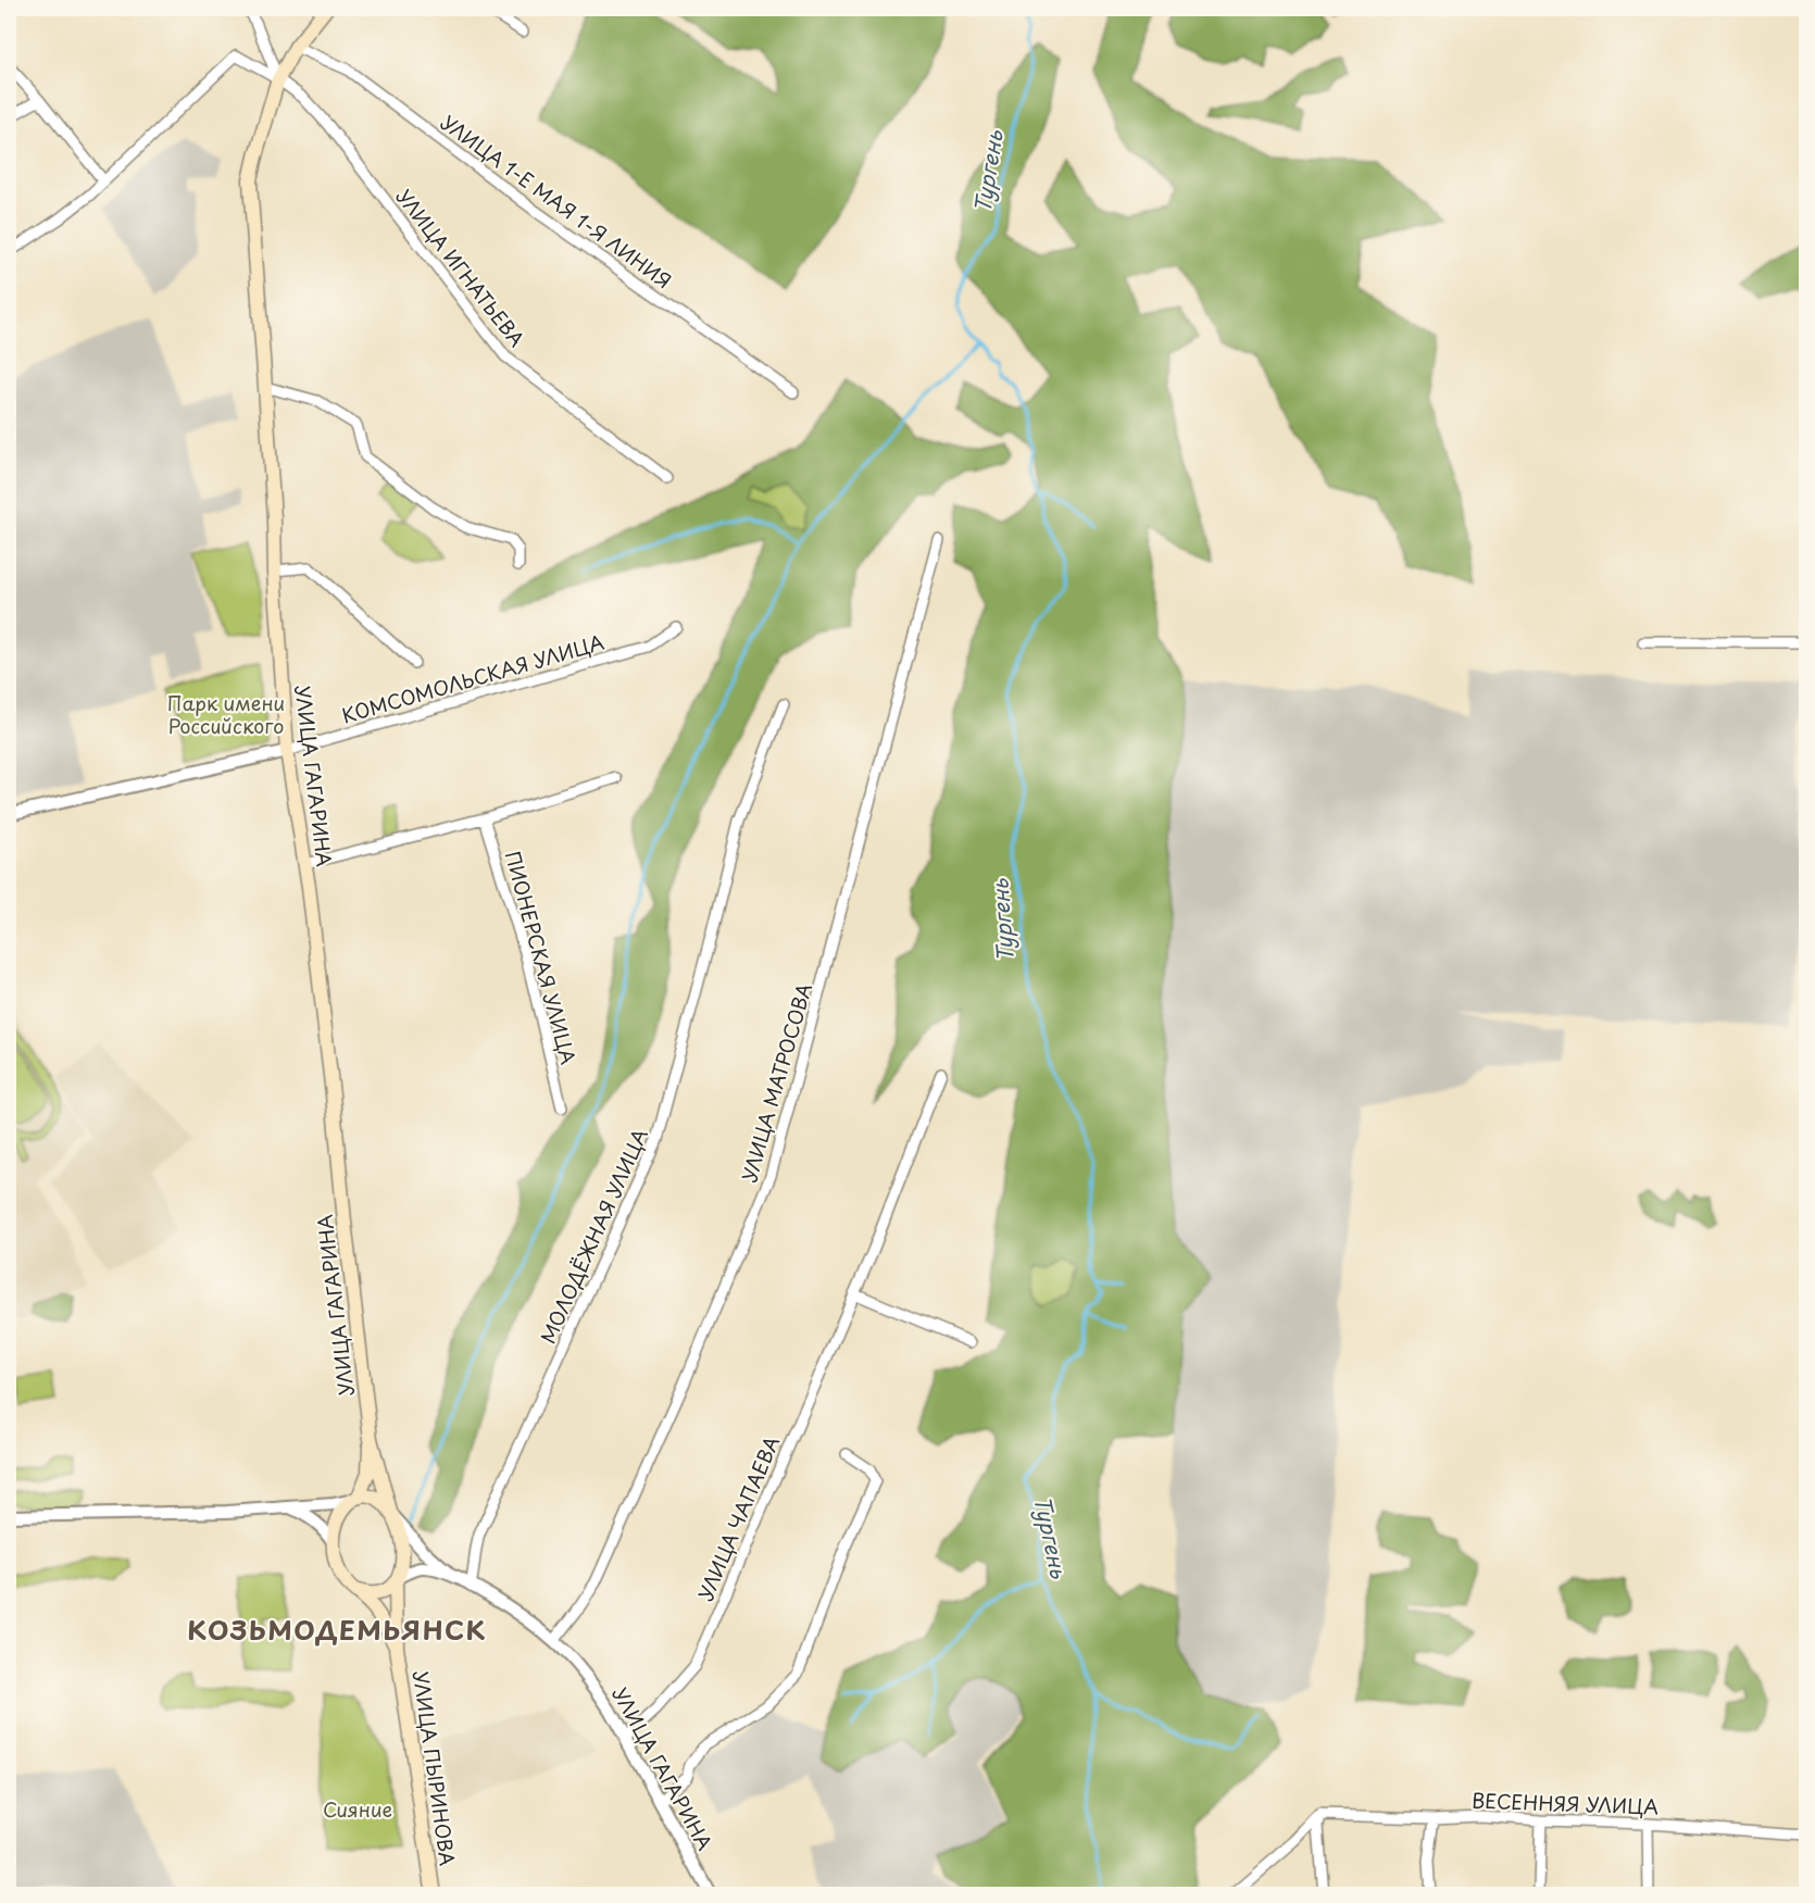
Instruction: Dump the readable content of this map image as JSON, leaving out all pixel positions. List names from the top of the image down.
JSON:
{
  "streets": {
    "main road": ["УЛИЦА ГАГАРИНА", "УЛИЦА ПЫРИНОВА"],
    "street": [
      "УЛИЦА 1-Е МАЯ 1-Я ЛИНИЯ",
      "УЛИЦА ИГНАТЬЕВА",
      "КОМСОМОЛЬСКАЯ УЛИЦА",
      "ПИОНЕРСКАЯ УЛИЦА",
      "УЛИЦА МАТРОСОВА",
      "МОЛОДЁЖНАЯ УЛИЦА",
      "УЛИЦА ЧАПАЕВА",
      "ВЕСЕННЯЯ УЛИЦА"
    ]
  },
  "crossings": [
    ["УЛИЦА 1-Е МАЯ 1-Я ЛИНИЯ", "УЛИЦА ГАГАРИНА"],
    ["УЛИЦА ИГНАТЬЕВА", "УЛИЦА ГАГАРИНА"],
    ["КОМСОМОЛЬСКАЯ УЛИЦА", "УЛИЦА ГАГАРИНА"],
    ["УЛИЦА ГАГАРИНА", "УЛИЦА МАТРОСОВА"],
    ["УЛИЦА ГАГАРИНА", "МОЛОДЁЖНАЯ УЛИЦА"],
    ["УЛИЦА ГАГАРИНА", "УЛИЦА ЧАПАЕВА"],
    ["УЛИЦА ГАГАРИНА", "УЛИЦА ПЫРИНОВА"]
  ],
  "districts": ["КОЗЬМОДЕМЬЯНСК"],
  "water": ["Тургень"],
  "parks": ["Парк имени Российского", "Сияние"]
}
